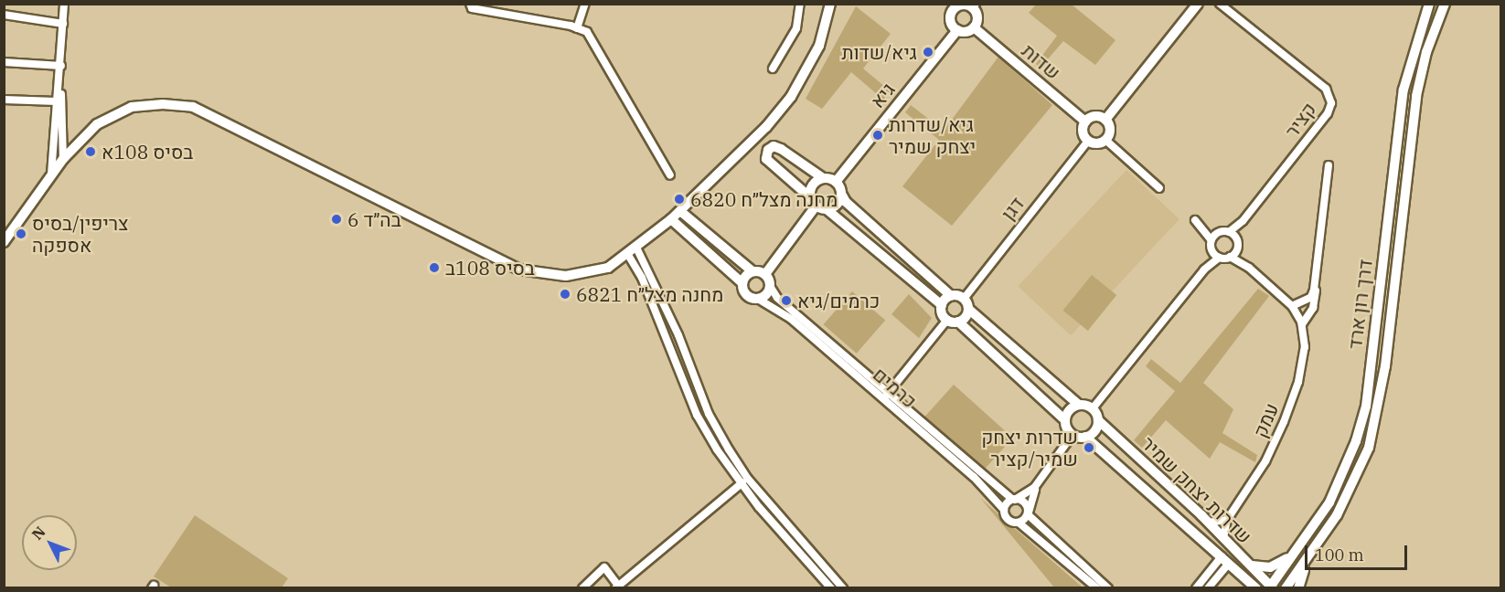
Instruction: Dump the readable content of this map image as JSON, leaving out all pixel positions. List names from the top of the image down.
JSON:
{
  "streets": {
    "street": [
      "שדות",
      "גיא",
      "קציר",
      "דגן",
      "דרך רון ארד",
      "כרמים",
      "עמק",
      "שדרות יצחק שמיר"
    ]
  },
  "crossings": [
    ["שדות", "גיא"],
    ["שדות", "דגן"],
    ["קציר", "עמק"],
    ["דרך רון ארד", "שדרות יצחק שמיר"],
    ["עמק", "שדרות יצחק שמיר"]
  ],
  "places": [
    "גיא/שדות",
    "גיא/שדרות יצחק שמיר",
    "בסיס 108א",
    "מחנה מצל״ח 6820",
    "בה״ד 6",
    "צריפין/בסיס אספקה",
    "בסיס 108ב",
    "מחנה מצל״ח 6821",
    "כרמים/גיא",
    "שדרות יצחק שמיר/קציר"
  ],
  "scale_bar": "100 m",
  "north": "top left"
}
